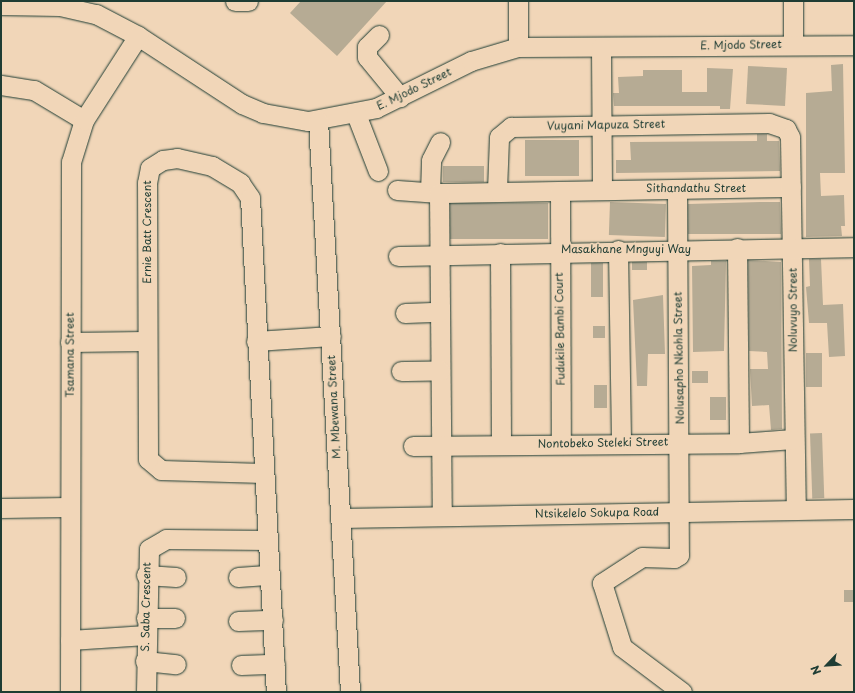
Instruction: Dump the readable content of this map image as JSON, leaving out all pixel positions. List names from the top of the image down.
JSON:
{
  "streets": {
    "street": [
      "E. Mjodo Street",
      "Vuyani Mapuza Street",
      "Sithandathu Street",
      "Ernie Batt Crescent",
      "Masakhane Mnguyi Way",
      "Noluvuyo Street",
      "Fudukile Bambi Court",
      "Tsamana Street",
      "Nolusapho Nkohla Street",
      "M. Mbewana Street",
      "Nontobeko Steleki Street",
      "Ntsikelelo Sokupa Road",
      "S. Saba Crescent"
    ]
  },
  "crossings": [
    ["E. Mjodo Street", "Tsamana Street"],
    ["E. Mjodo Street", "M. Mbewana Street"],
    ["Vuyani Mapuza Street", "Sithandathu Street"],
    ["Vuyani Mapuza Street", "Noluvuyo Street"],
    ["Sithandathu Street", "Noluvuyo Street"],
    ["Sithandathu Street", "Fudukile Bambi Court"],
    ["Sithandathu Street", "Nolusapho Nkohla Street"],
    ["Masakhane Mnguyi Way", "Noluvuyo Street"],
    ["Masakhane Mnguyi Way", "Fudukile Bambi Court"],
    ["Masakhane Mnguyi Way", "Nolusapho Nkohla Street"],
    ["Noluvuyo Street", "Nontobeko Steleki Street"],
    ["Noluvuyo Street", "Ntsikelelo Sokupa Road"],
    ["Fudukile Bambi Court", "Nontobeko Steleki Street"],
    ["Nolusapho Nkohla Street", "Nontobeko Steleki Street"],
    ["Nolusapho Nkohla Street", "Ntsikelelo Sokupa Road"],
    ["M. Mbewana Street", "Ntsikelelo Sokupa Road"]
  ],
  "north": "bottom left"
}
